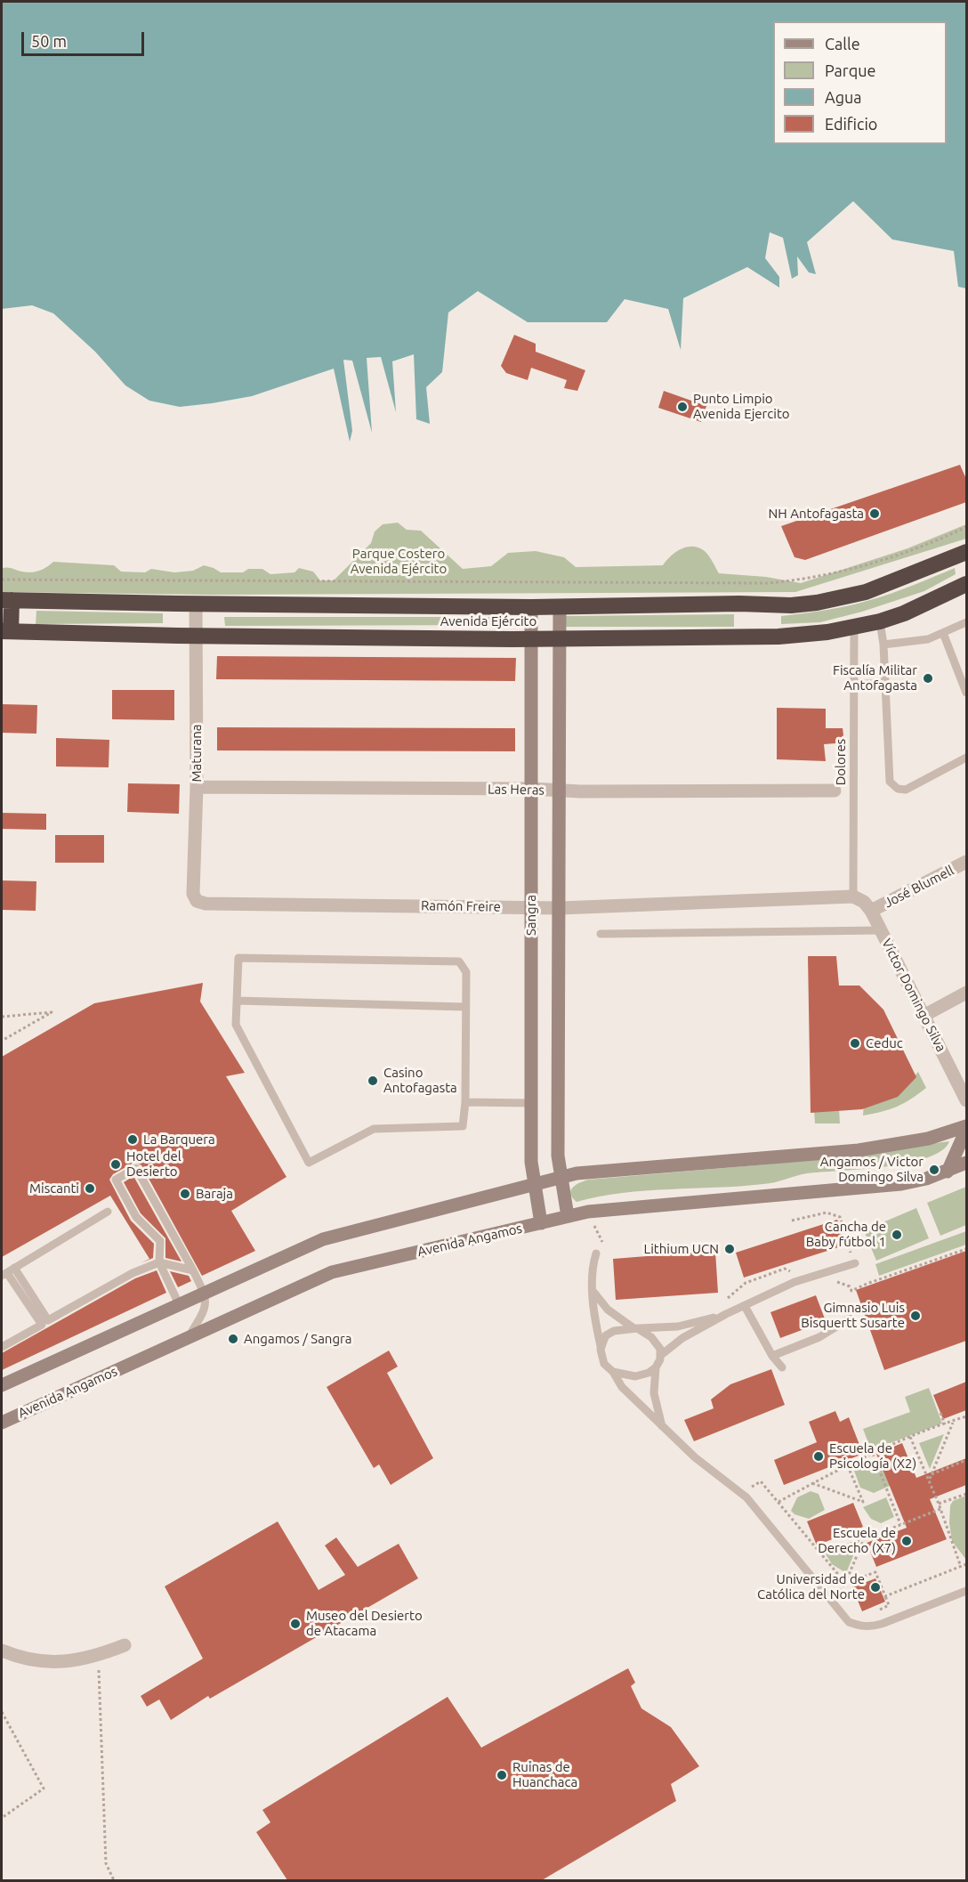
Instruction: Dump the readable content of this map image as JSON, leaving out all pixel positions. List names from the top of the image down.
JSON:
{
  "streets": {
    "highway": ["Avenida Ejército"],
    "main road": ["Sangra", "Avenida Angamos"],
    "street": [
      "Maturana",
      "Las Heras",
      "José Blumell",
      "Ramón Freire",
      "Víctor Domingo Silva"
    ],
    "lane": ["Dolores"]
  },
  "crossings": [
    ["Avenida Ejército", "Maturana"],
    ["Avenida Ejército", "Dolores"],
    ["Avenida Ejército", "Sangra"],
    ["Maturana", "Las Heras"],
    ["Maturana", "Ramón Freire"],
    ["Dolores", "Ramón Freire"],
    ["Dolores", "Víctor Domingo Silva"],
    ["Las Heras", "Sangra"],
    ["José Blumell", "Víctor Domingo Silva"],
    ["Ramón Freire", "Sangra"],
    ["Ramón Freire", "Víctor Domingo Silva"],
    ["Sangra", "Avenida Angamos"]
  ],
  "parks": ["Parque Costero Avenida Ejército"],
  "places": [
    "Punto Limpio Avenida Ejercito",
    "NH Antofagasta",
    "Fiscalía Militar Antofagasta",
    "Ceduc",
    "Casino Antofagasta",
    "La Barquera",
    "Hotel del Desierto",
    "Angamos / Victor Domingo Silva",
    "Miscanti",
    "Baraja",
    "Cancha de Baby fútbol 1",
    "Lithium UCN",
    "Gimnasio Luis Bisquertt Susarte",
    "Angamos / Sangra",
    "Escuela de Psicología (X2)",
    "Escuela de Derecho (X7)",
    "Universidad de Católica del Norte",
    "Museo del Desierto de Atacama",
    "Ruinas de Huanchaca"
  ],
  "legend": [
    "Calle",
    "Parque",
    "Agua",
    "Edificio"
  ],
  "scale_bar": "50 m"
}
